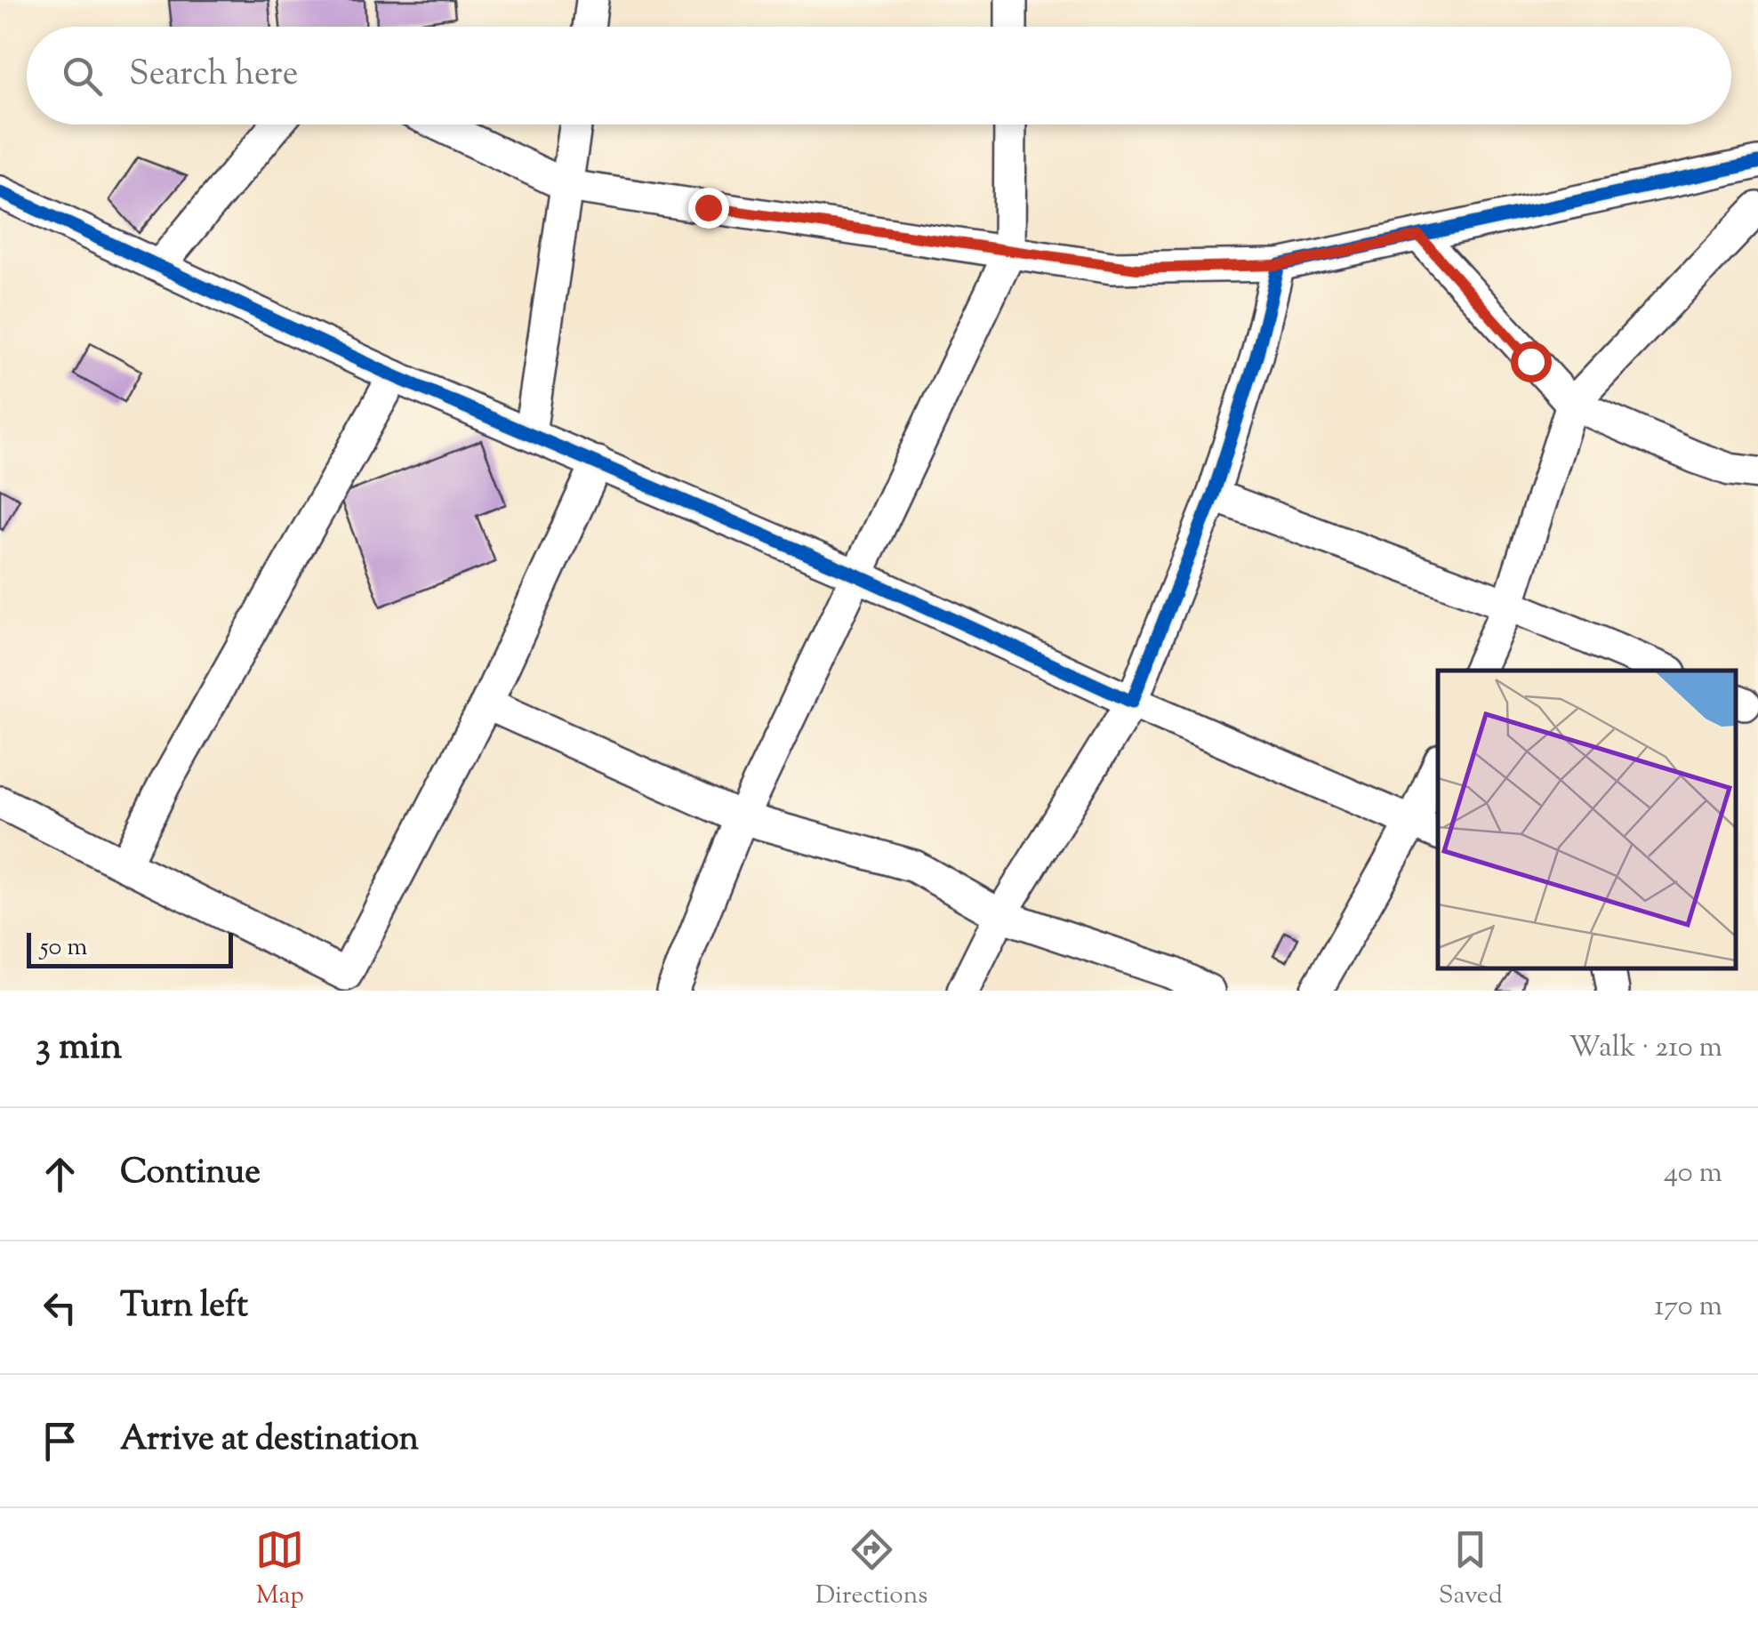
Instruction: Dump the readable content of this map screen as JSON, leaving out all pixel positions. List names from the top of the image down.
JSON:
{
  "scale_bar": "50 m",
  "page": {
    "search": "Search here",
    "scale": "50 m",
    "heading": ["3 min", "Walk · 210 m"],
    "list": [
      ["Continue", "40 m"],
      ["Turn left", "170 m"],
      "Arrive at destination"
    ],
    "nav": ["Map", "Directions", "Saved"]
  }
}
